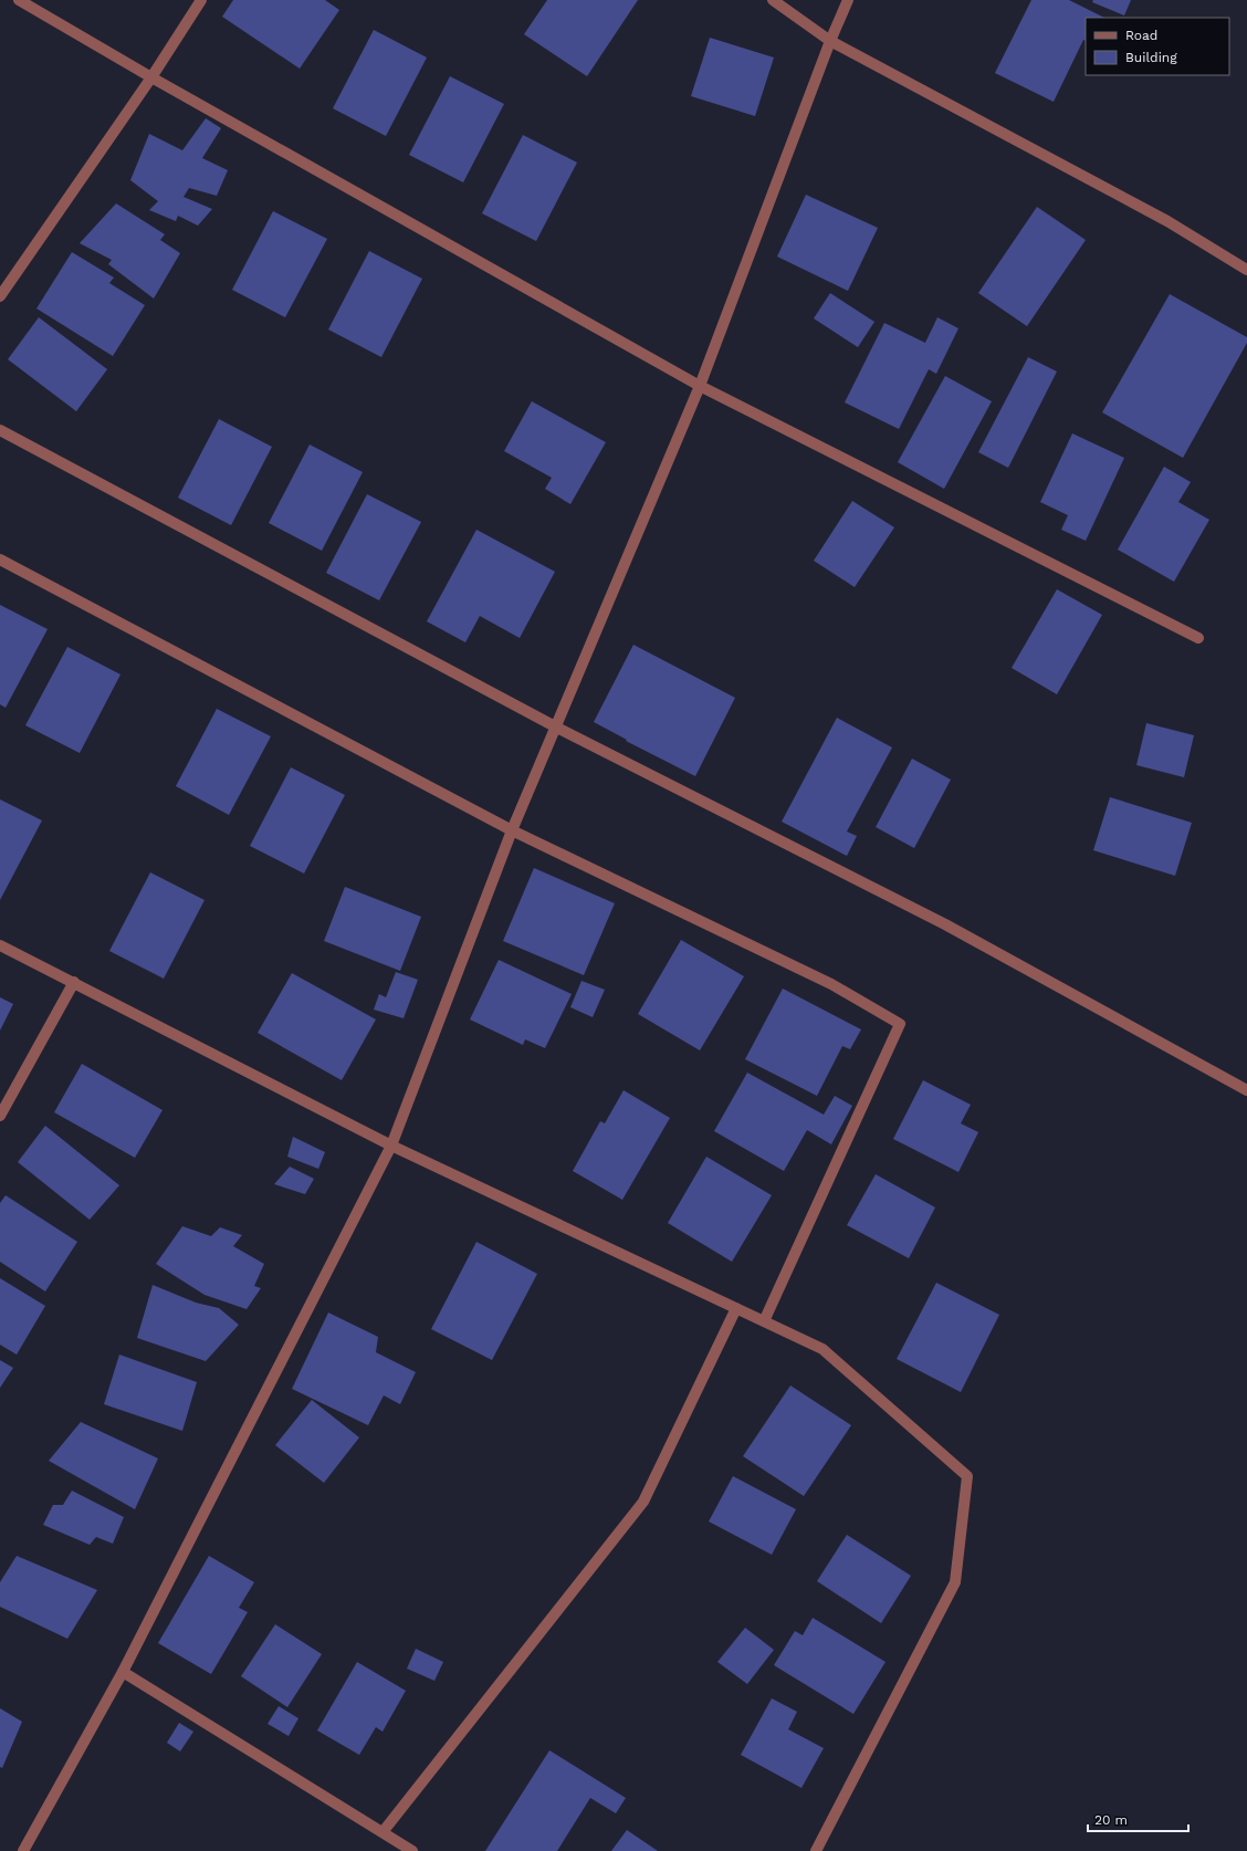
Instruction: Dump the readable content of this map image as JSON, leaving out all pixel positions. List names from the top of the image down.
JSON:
{
  "legend": ["Road", "Building"],
  "scale_bar": "20 m"
}
